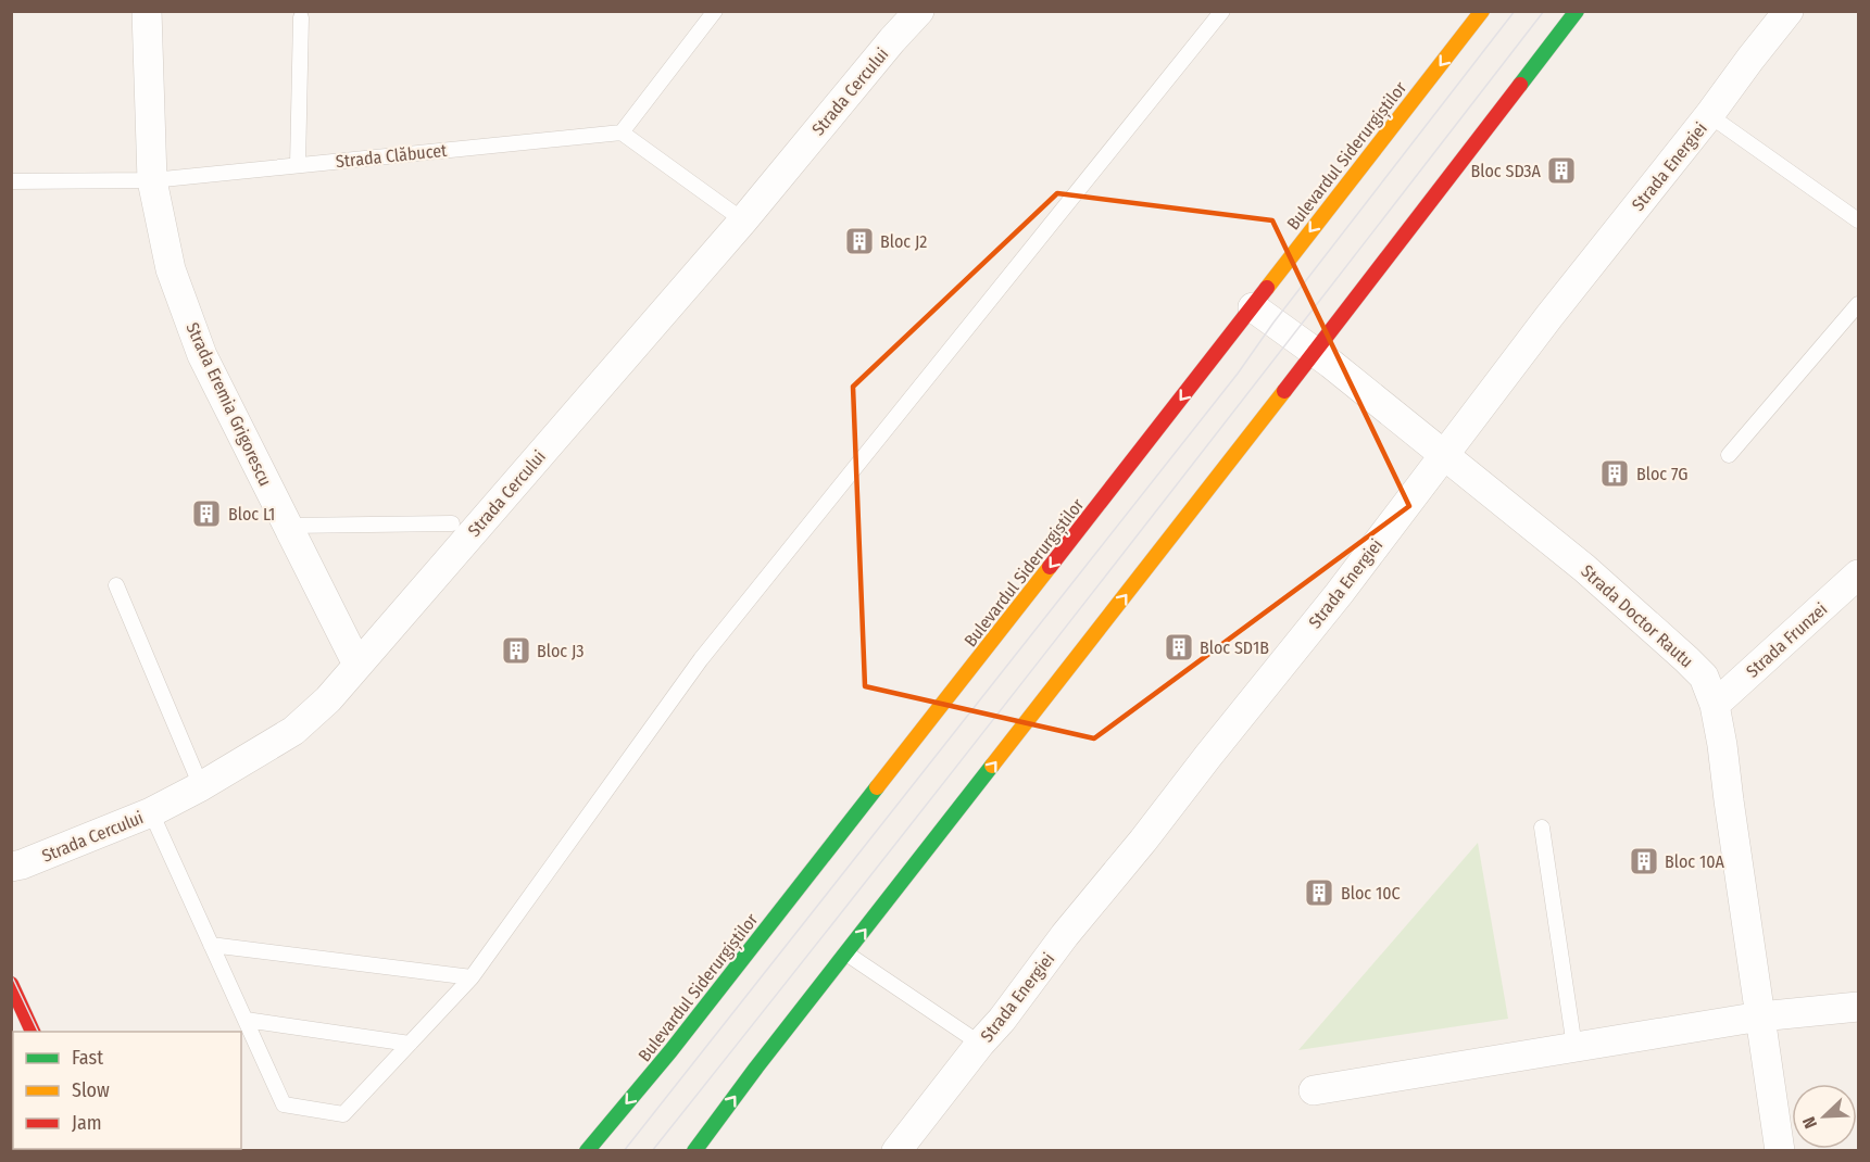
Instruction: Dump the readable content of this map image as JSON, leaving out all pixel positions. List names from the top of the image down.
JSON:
{
  "streets": {
    "main road": ["Bulevardul Siderurgiștilor"],
    "street": [
      "Strada Cercului",
      "Strada Energiei",
      "Strada Eremia Grigorescu",
      "Strada Doctor Rautu",
      "Strada Frunzei"
    ],
    "lane": ["Strada Clăbucet"]
  },
  "crossings": [
    ["Strada Cercului", "Strada Eremia Grigorescu"],
    ["Strada Clăbucet", "Strada Eremia Grigorescu"],
    ["Bulevardul Siderurgiștilor", "Strada Doctor Rautu"],
    ["Strada Energiei", "Strada Doctor Rautu"],
    ["Strada Doctor Rautu", "Strada Frunzei"]
  ],
  "places": {
    "building": [
      "Bloc SD3A",
      "Bloc J2",
      "Bloc 7G",
      "Bloc L1",
      "Bloc SD1B",
      "Bloc J3",
      "Bloc 10A",
      "Bloc 10C"
    ]
  },
  "legend": ["Fast", "Slow", "Jam"],
  "north": "bottom left"
}
